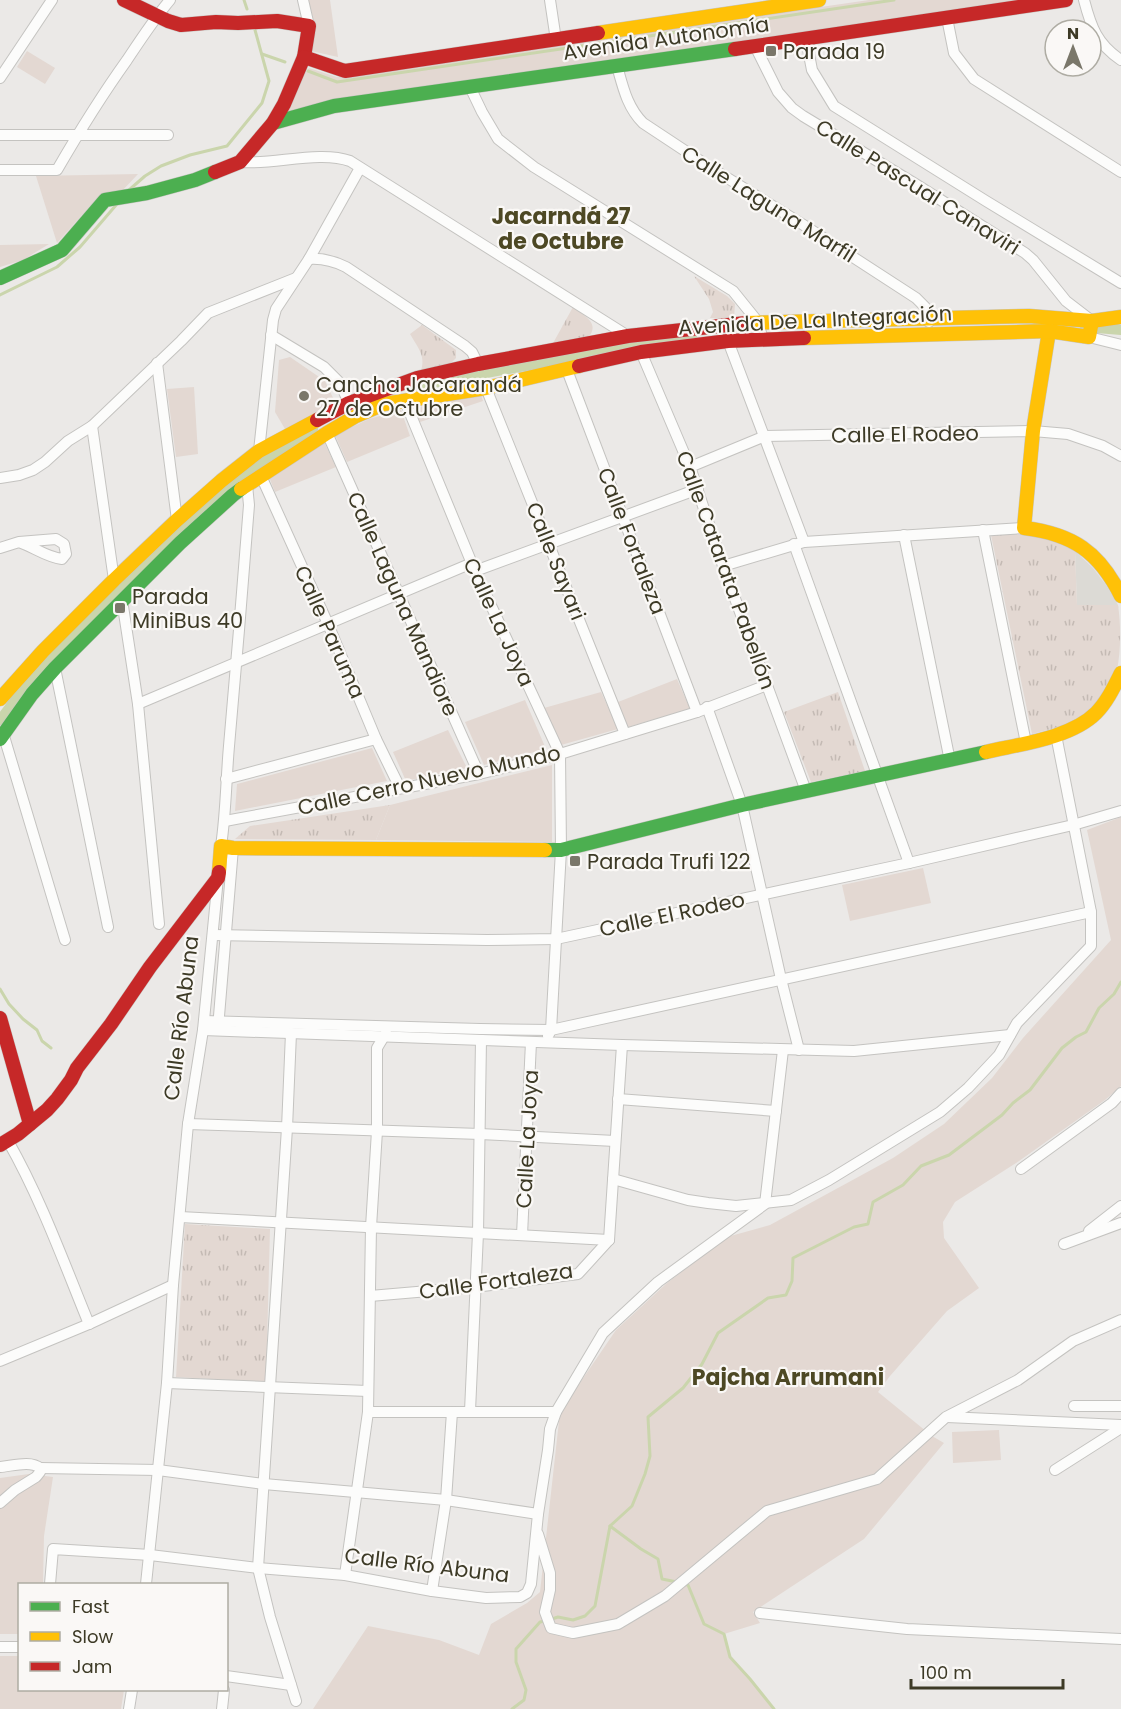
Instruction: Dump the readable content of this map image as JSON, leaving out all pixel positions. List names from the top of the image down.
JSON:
{
  "streets": {
    "street": [
      "Avenida Autonomía",
      "Calle Pascual Canaviri",
      "Calle Laguna Marfil",
      "Avenida De La Integración",
      "Calle El Rodeo",
      "Calle Fortaleza",
      "Calle Sayari",
      "Calle Catarata Pabellón",
      "Calle Laguna Mandiore",
      "Calle La Joya",
      "Calle Paruma",
      "Calle Cerro Nuevo Mundo",
      "Calle Río Abuna"
    ]
  },
  "crossings": [
    ["Avenida Autonomía", "Calle Pascual Canaviri"],
    ["Avenida Autonomía", "Calle Laguna Marfil"],
    ["Calle Pascual Canaviri", "Avenida De La Integración"],
    ["Calle Laguna Marfil", "Avenida De La Integración"],
    ["Avenida De La Integración", "Calle Fortaleza"],
    ["Avenida De La Integración", "Calle Sayari"],
    ["Avenida De La Integración", "Calle Catarata Pabellón"],
    ["Avenida De La Integración", "Calle Laguna Mandiore"],
    ["Avenida De La Integración", "Calle La Joya"],
    ["Avenida De La Integración", "Calle Paruma"],
    ["Avenida De La Integración", "Calle Río Abuna"],
    ["Calle El Rodeo", "Calle Fortaleza"],
    ["Calle El Rodeo", "Calle Catarata Pabellón"],
    ["Calle El Rodeo", "Calle La Joya"],
    ["Calle El Rodeo", "Calle Río Abuna"],
    ["Calle Fortaleza", "Calle Cerro Nuevo Mundo"],
    ["Calle Sayari", "Calle Cerro Nuevo Mundo"],
    ["Calle Catarata Pabellón", "Calle Cerro Nuevo Mundo"],
    ["Calle Laguna Mandiore", "Calle Cerro Nuevo Mundo"],
    ["Calle La Joya", "Calle Cerro Nuevo Mundo"],
    ["Calle Paruma", "Calle Cerro Nuevo Mundo"],
    ["Calle Cerro Nuevo Mundo", "Calle Río Abuna"]
  ],
  "districts": ["Jacarndá 27 de Octubre", "Pajcha Arrumani"],
  "places": {
    "transit": ["Parada 19", "Parada MiniBus 40", "Parada Trufi 122"],
    "other": ["Cancha Jacarandá 27 de Octubre"]
  },
  "legend": ["Fast", "Slow", "Jam"],
  "scale_bar": "100 m",
  "north": "top"
}
